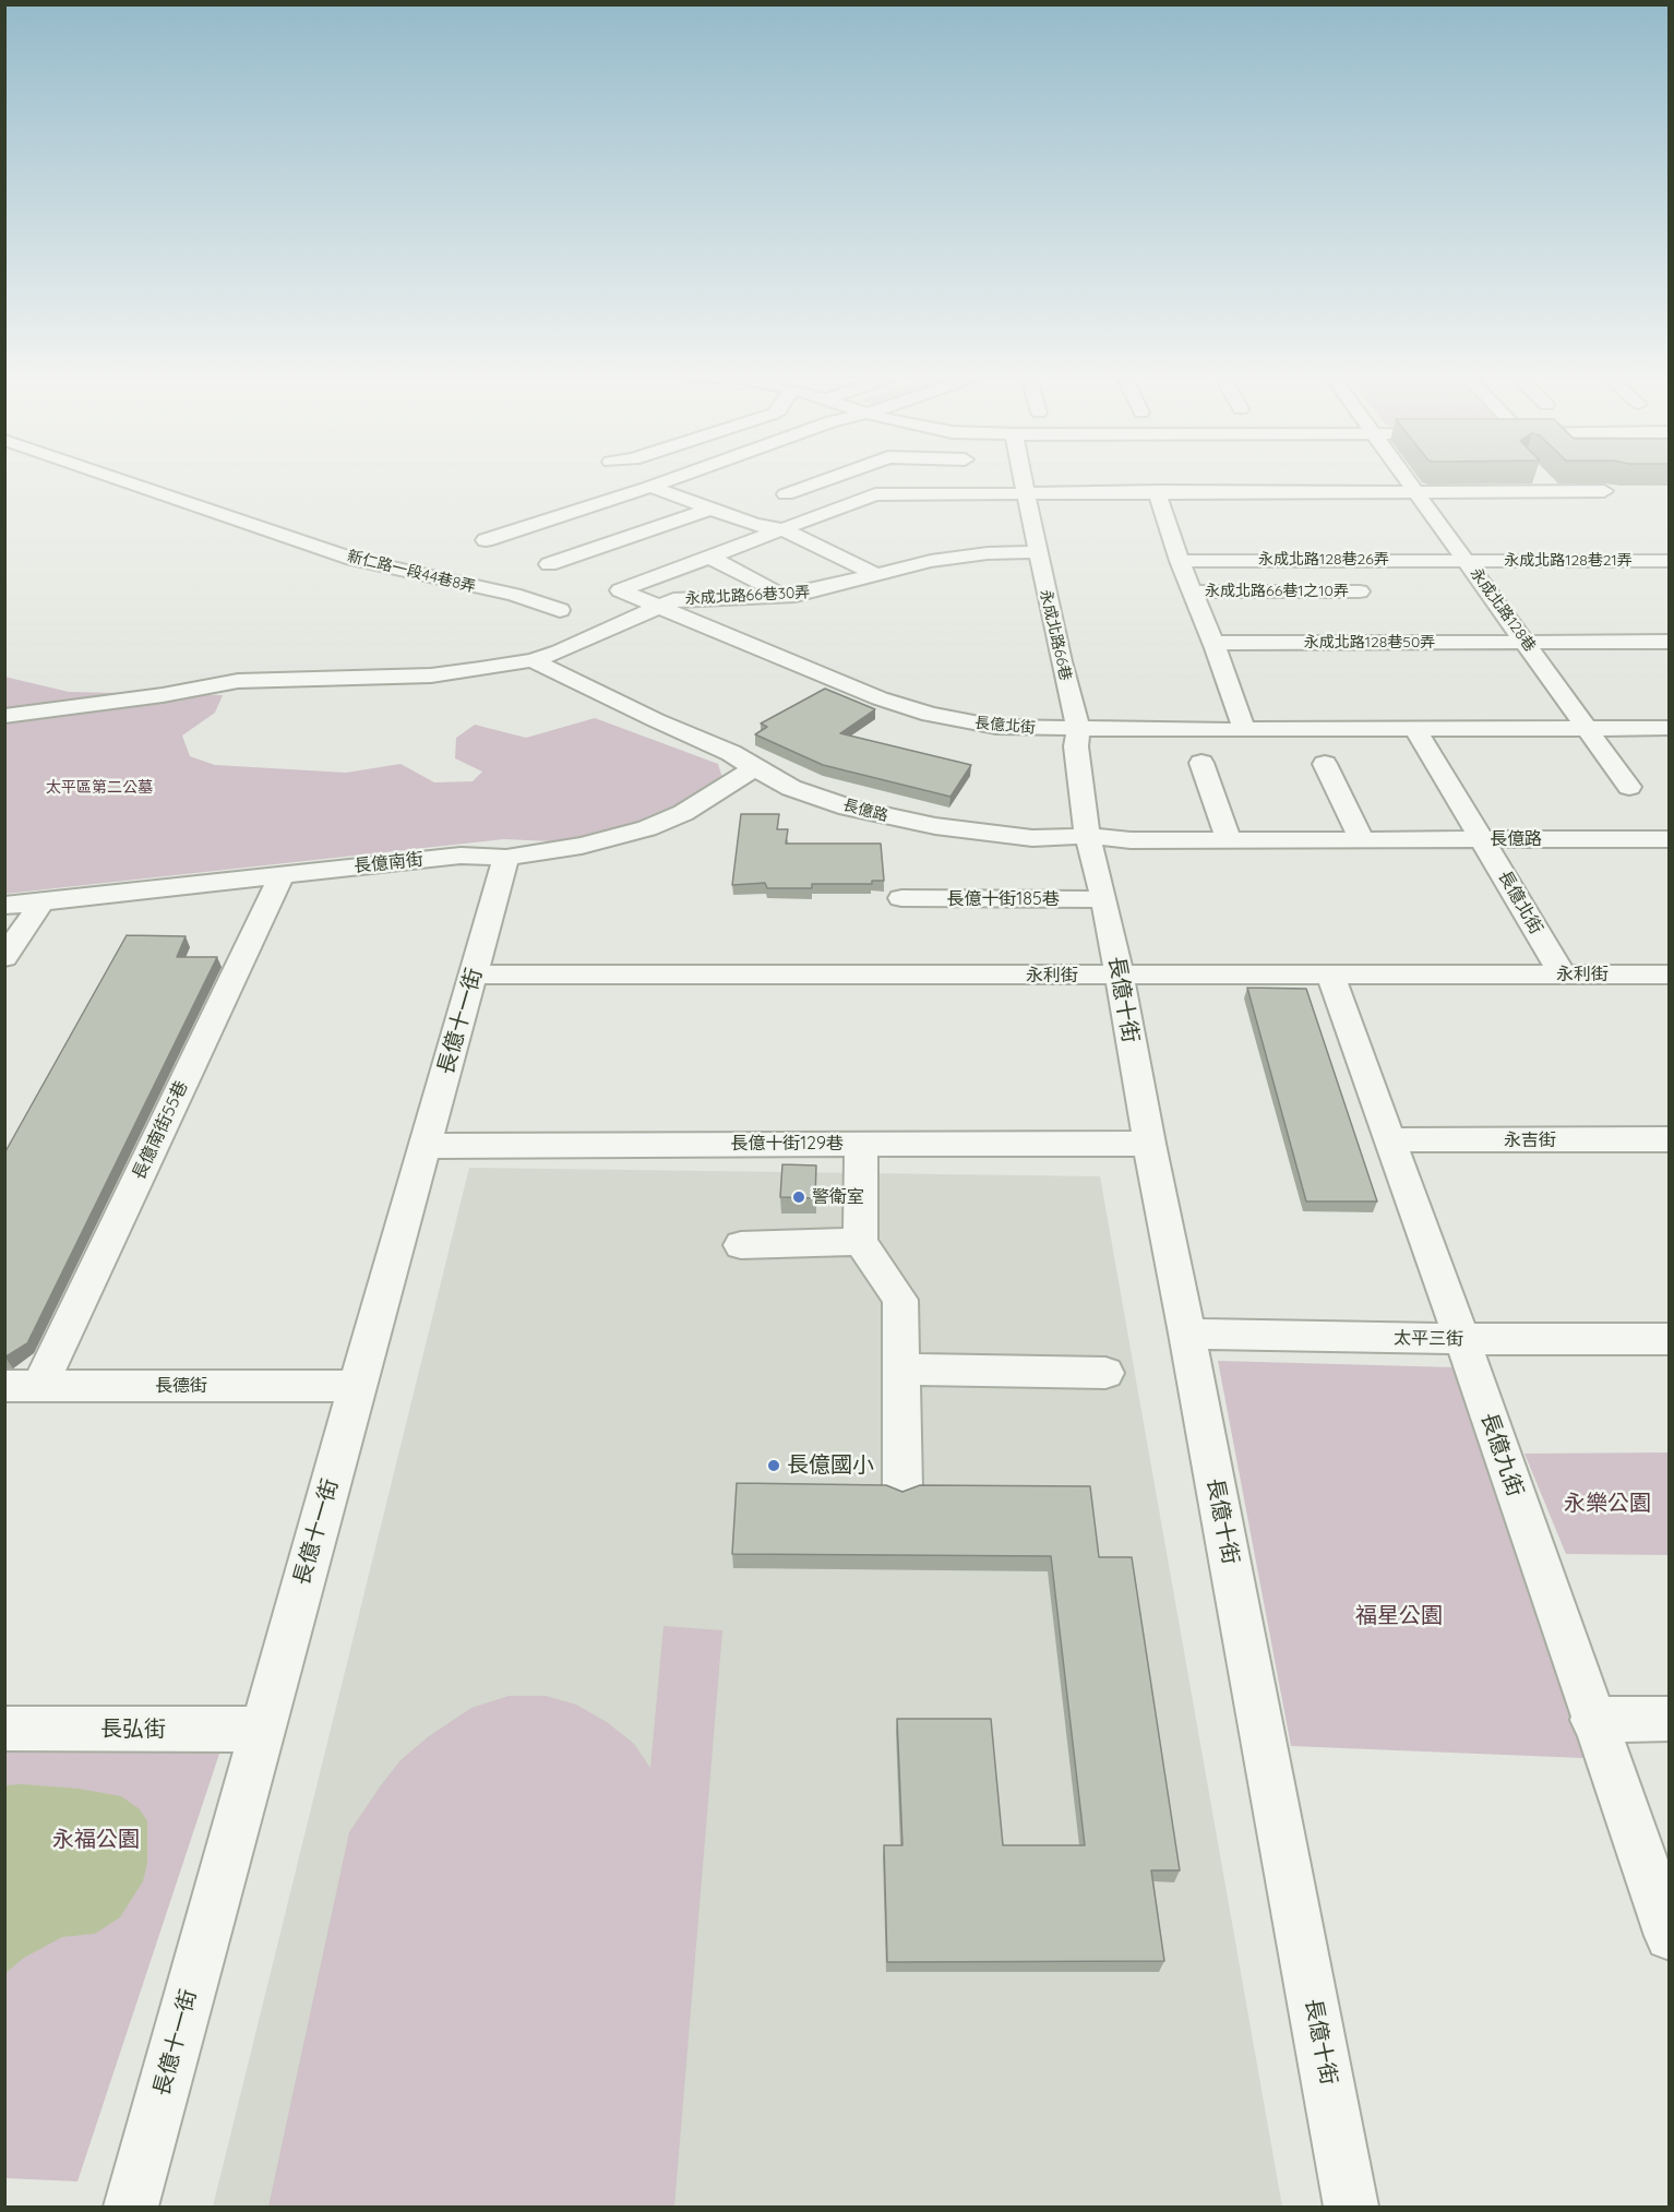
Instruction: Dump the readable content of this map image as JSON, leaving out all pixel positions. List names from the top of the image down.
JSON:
{
  "streets": {
    "street": [
      "永成北路128巷26弄",
      "永成北路128巷21弄",
      "新仁路一段44巷8弄",
      "永成北路66巷1之10弄",
      "永成北路66巷30弄",
      "永成北路128巷",
      "永成北路66巷",
      "永成北路128巷50弄",
      "長億北街",
      "長億路",
      "長億南街",
      "長億十街185巷",
      "永利街",
      "長億十街",
      "長億十一街",
      "長億南街55巷",
      "永吉街",
      "長億十街129巷",
      "太平三街",
      "長德街",
      "長億九街",
      "長弘街"
    ]
  },
  "crossings": [
    ["永成北路128巷26弄", "永成北路128巷21弄"],
    ["永成北路128巷26弄", "永成北路66巷1之10弄"],
    ["永成北路128巷26弄", "永成北路128巷"],
    ["永成北路128巷21弄", "永成北路128巷"],
    ["永成北路66巷1之10弄", "永成北路128巷50弄"],
    ["永成北路66巷1之10弄", "長億北街"],
    ["永成北路66巷30弄", "永成北路66巷"],
    ["永成北路66巷30弄", "長億北街"],
    ["永成北路66巷30弄", "長億路"],
    ["永成北路128巷", "永成北路128巷50弄"],
    ["永成北路128巷", "長億北街"],
    ["永成北路66巷", "長億北街"],
    ["永成北路66巷", "長億路"],
    ["永成北路66巷", "長億十街"],
    ["長億北街", "長億路"],
    ["長億北街", "永利街"],
    ["長億路", "長億南街"],
    ["長億路", "長億十街"],
    ["長億南街", "長億十一街"],
    ["長億南街", "長億南街55巷"],
    ["長億十街185巷", "長億十街"],
    ["永利街", "長億十街"],
    ["永利街", "長億十一街"],
    ["永利街", "長億九街"],
    ["長億十街", "長億十街129巷"],
    ["長億十街", "太平三街"],
    ["長億十一街", "長億十街129巷"],
    ["長億十一街", "長德街"],
    ["長億十一街", "長弘街"],
    ["長億南街55巷", "長德街"],
    ["永吉街", "長億九街"],
    ["太平三街", "長億九街"]
  ],
  "parks": [
    "太平區第二公墓",
    "永樂公園",
    "福星公園",
    "永福公園"
  ],
  "places": ["警衛室", "長億國小"]
}
